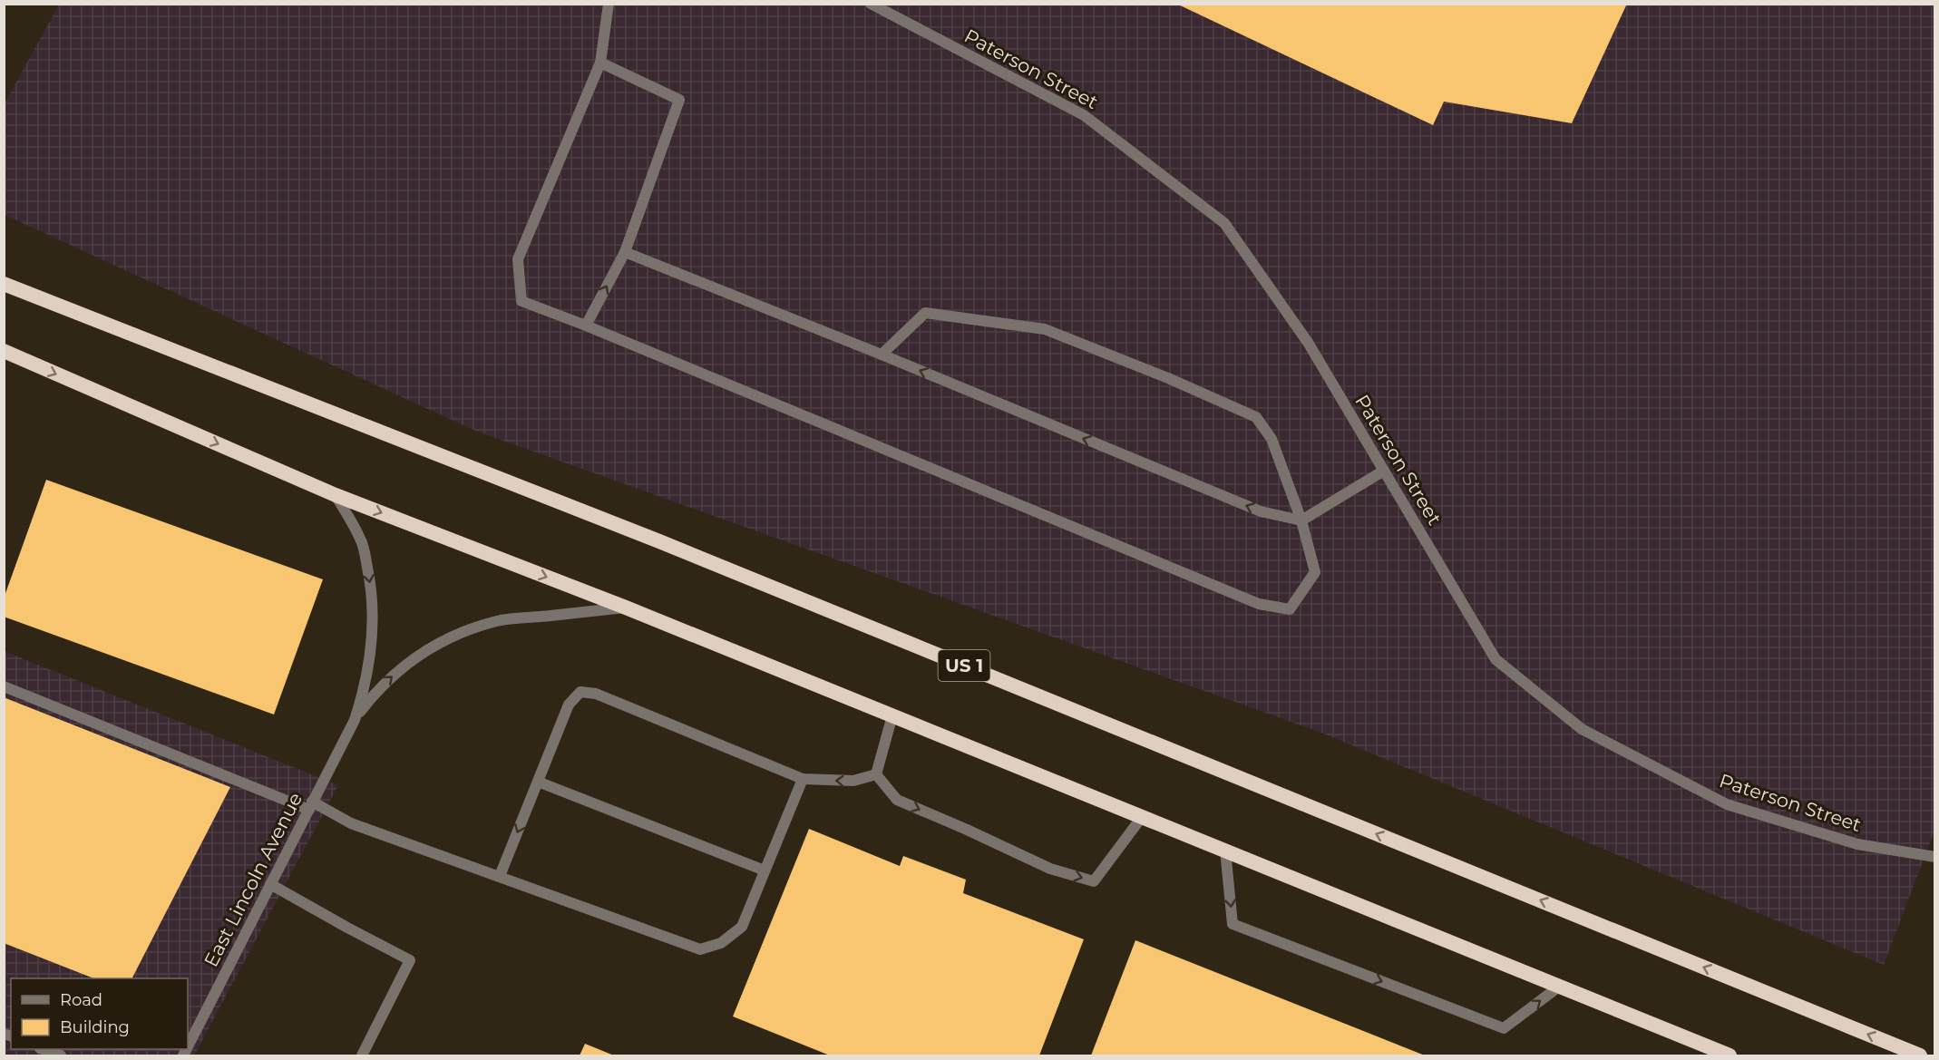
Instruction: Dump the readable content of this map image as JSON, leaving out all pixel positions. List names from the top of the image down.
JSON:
{
  "streets": {
    "highway": ["US 1"],
    "street": ["Paterson Street", "East Lincoln Avenue"]
  },
  "legend": ["Road", "Building"]
}
